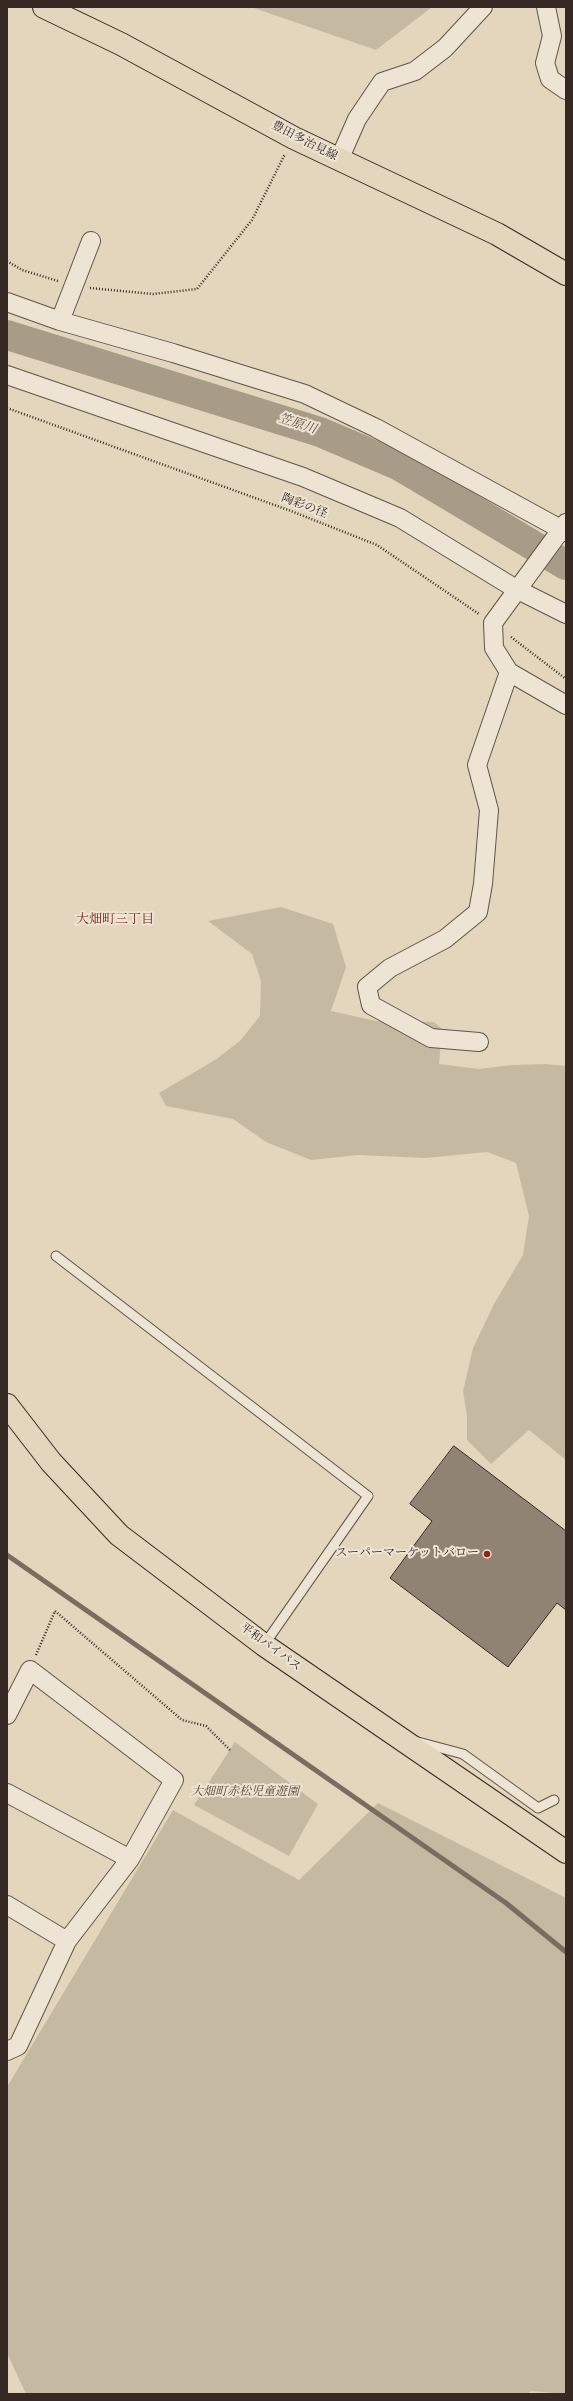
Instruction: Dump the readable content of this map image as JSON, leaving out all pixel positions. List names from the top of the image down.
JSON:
{
  "streets": {
    "main road": ["豊田多治見線", "平和バイパス"],
    "path": ["陶彩の径"]
  },
  "districts": ["大畑町三丁目"],
  "water": ["笠原川"],
  "parks": ["大畑町赤松児童遊園"],
  "places": ["スーパーマーケットバロー"]
}
